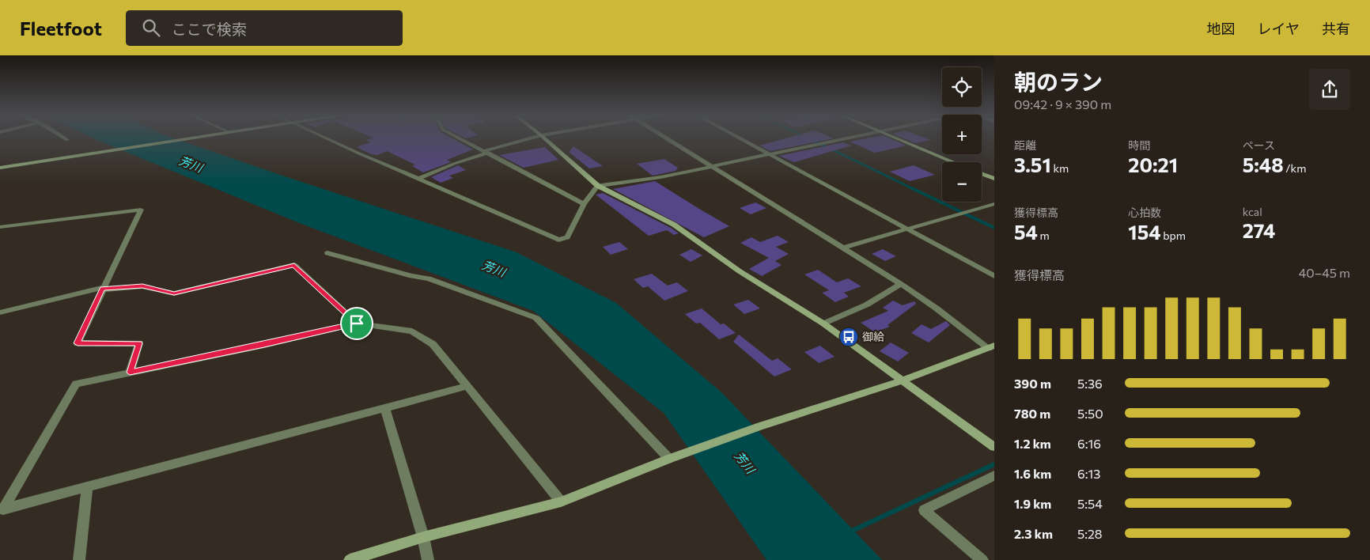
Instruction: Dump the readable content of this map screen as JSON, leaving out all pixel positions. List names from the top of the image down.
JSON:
{
  "water": ["芳川"],
  "places": {
    "bus stop": ["御給"]
  },
  "page": {
    "header": "Fleetfoot",
    "search": "ここで検索",
    "nav": ["地図", "レイヤ", "共有"],
    "heading": ["朝のラン", "09:42 · 9 × 390 m"],
    "map_buttons": ["+", "−"],
    "stats": [
      ["距離", "3.51 km"],
      ["時間", "20:21"],
      ["ペース", "5:48 /km"],
      ["獲得標高", "54 m"],
      ["心拍数", "154 bpm"],
      ["kcal", "274"]
    ],
    "chart": ["獲得標高", "40–45 m"],
    "list": [
      {
        "name": "390 m",
        "note": "5:36"
      },
      {
        "name": "780 m",
        "note": "5:50"
      },
      {
        "name": "1.2 km",
        "note": "6:16"
      },
      {
        "name": "1.6 km",
        "note": "6:13"
      },
      {
        "name": "1.9 km",
        "note": "5:54"
      },
      {
        "name": "2.3 km",
        "note": "5:28"
      }
    ]
  }
}
